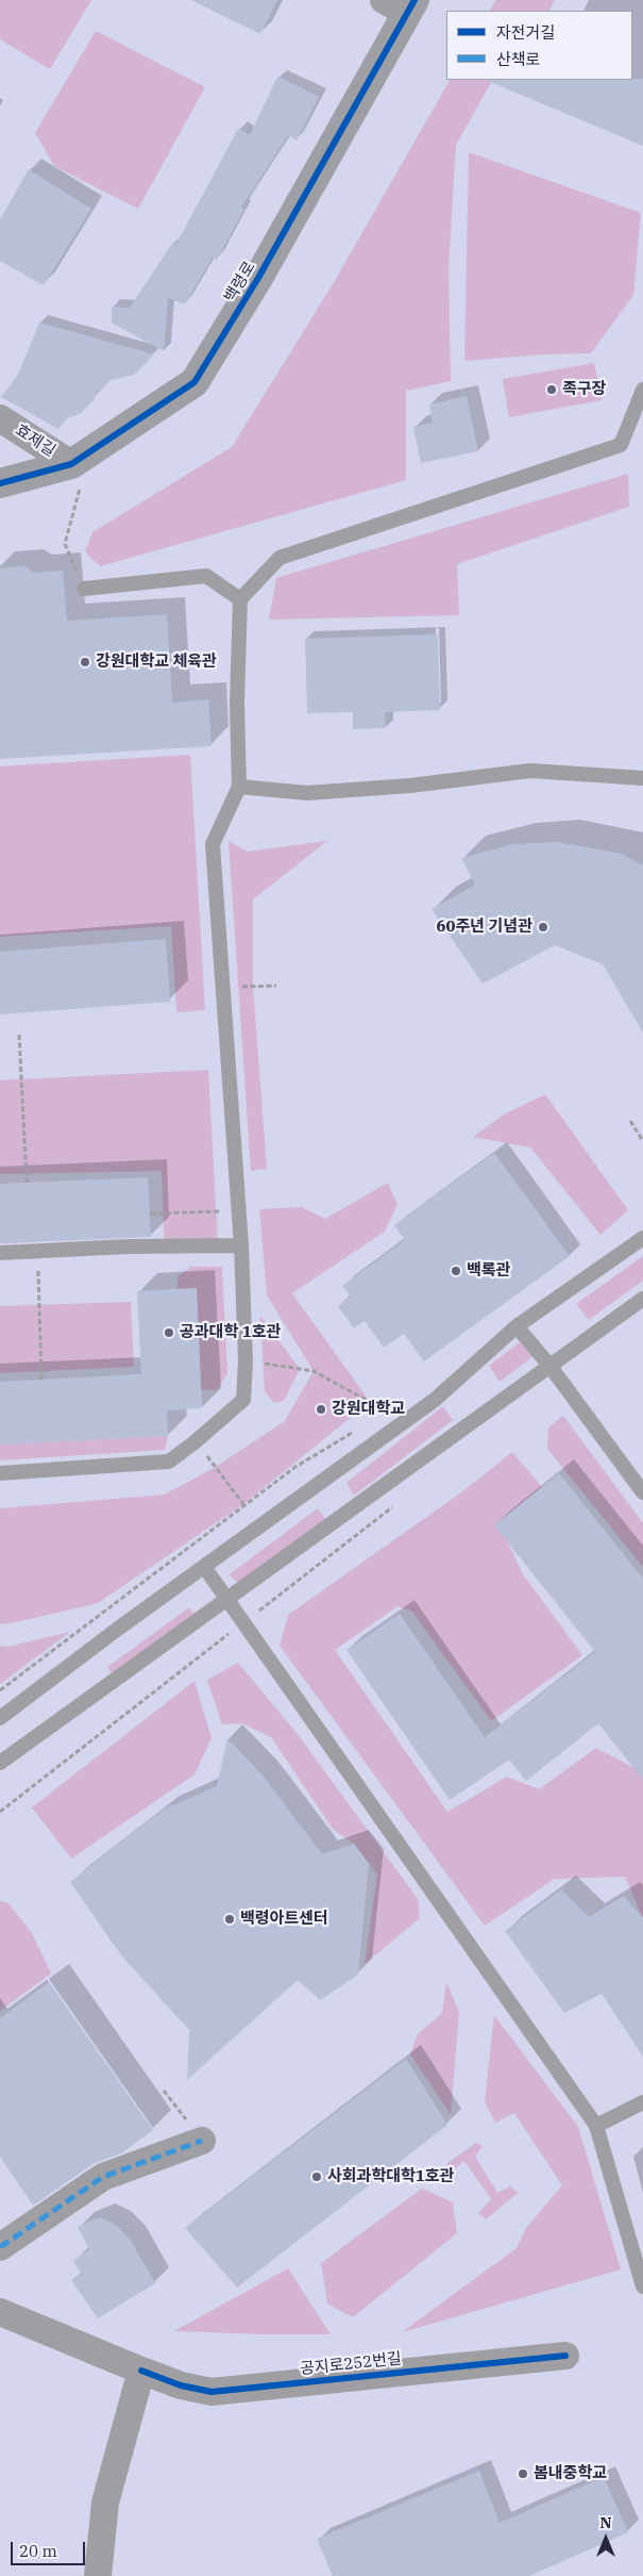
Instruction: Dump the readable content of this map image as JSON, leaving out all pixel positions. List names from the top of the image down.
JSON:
{
  "streets": {
    "street": ["백령로", "효제길", "공지로252번길"]
  },
  "crossings": [
    ["백령로", "효제길"]
  ],
  "places": [
    "족구장",
    "강원대학교 체육관",
    "60주년 기념관",
    "백록관",
    "공과대학 1호관",
    "강원대학교",
    "백령아트센터",
    "사회과학대학1호관",
    "봄내중학교"
  ],
  "legend": ["자전거길", "산책로"],
  "scale_bar": "20 m",
  "north": "top"
}
